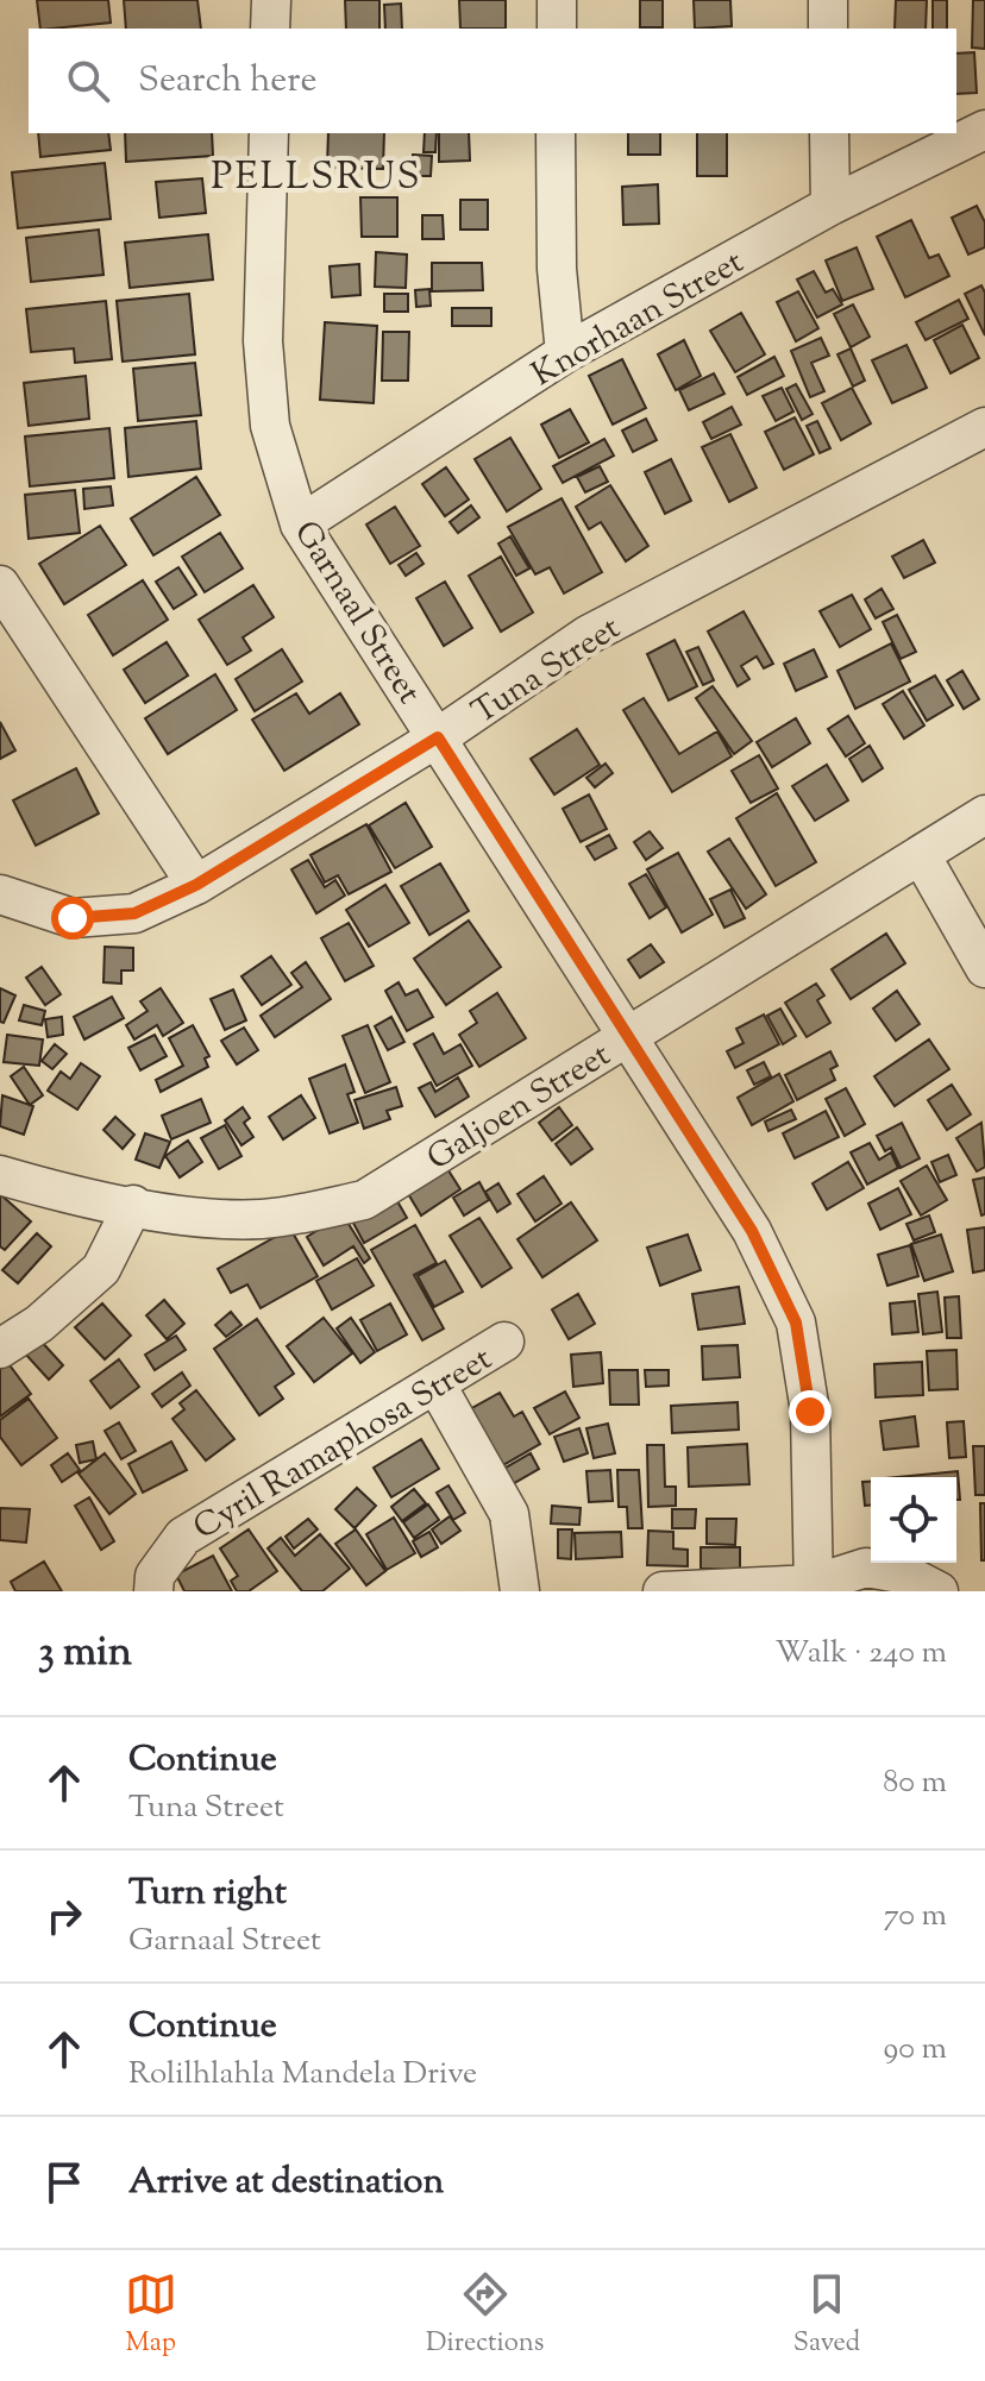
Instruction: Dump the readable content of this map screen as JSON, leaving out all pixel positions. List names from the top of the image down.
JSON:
{
  "streets": {
    "street": [
      "Knorhaan Street",
      "Garnaal Street",
      "Tuna Street",
      "Galjoen Street",
      "Cyril Ramaphosa Street"
    ]
  },
  "crossings": [
    ["Knorhaan Street", "Garnaal Street"],
    ["Garnaal Street", "Tuna Street"],
    ["Garnaal Street", "Galjoen Street"]
  ],
  "districts": ["PELLSRUS"],
  "page": {
    "search": "Search here",
    "heading": ["3 min", "Walk · 240 m"],
    "list": [
      ["Continue", "Tuna Street", "80 m"],
      ["Turn right", "Garnaal Street", "70 m"],
      ["Continue", "Rolilhlahla Mandela Drive", "90 m"],
      "Arrive at destination"
    ],
    "nav": ["Map", "Directions", "Saved"]
  }
}
